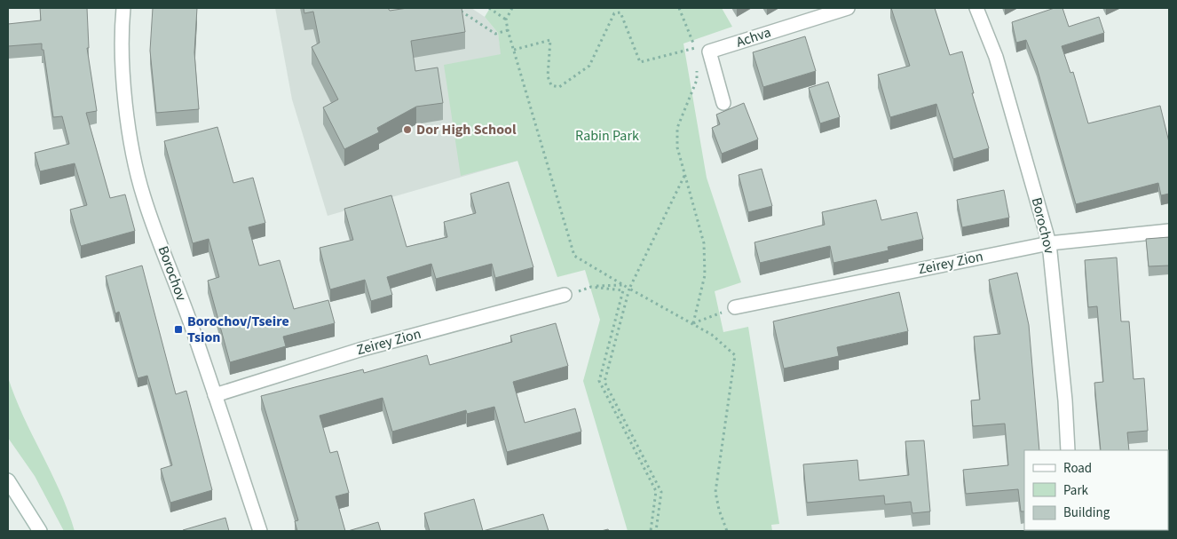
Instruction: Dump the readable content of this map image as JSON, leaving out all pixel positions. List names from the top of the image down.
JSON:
{
  "streets": {
    "street": ["Achva", "Borochov", "Zeirey Zion"]
  },
  "crossings": [
    ["Borochov", "Zeirey Zion"]
  ],
  "parks": ["Rabin Park"],
  "places": {
    "other": ["Dor High School"],
    "transit": ["Borochov/Tseire Tsion"]
  },
  "legend": ["Road", "Park", "Building"]
}
